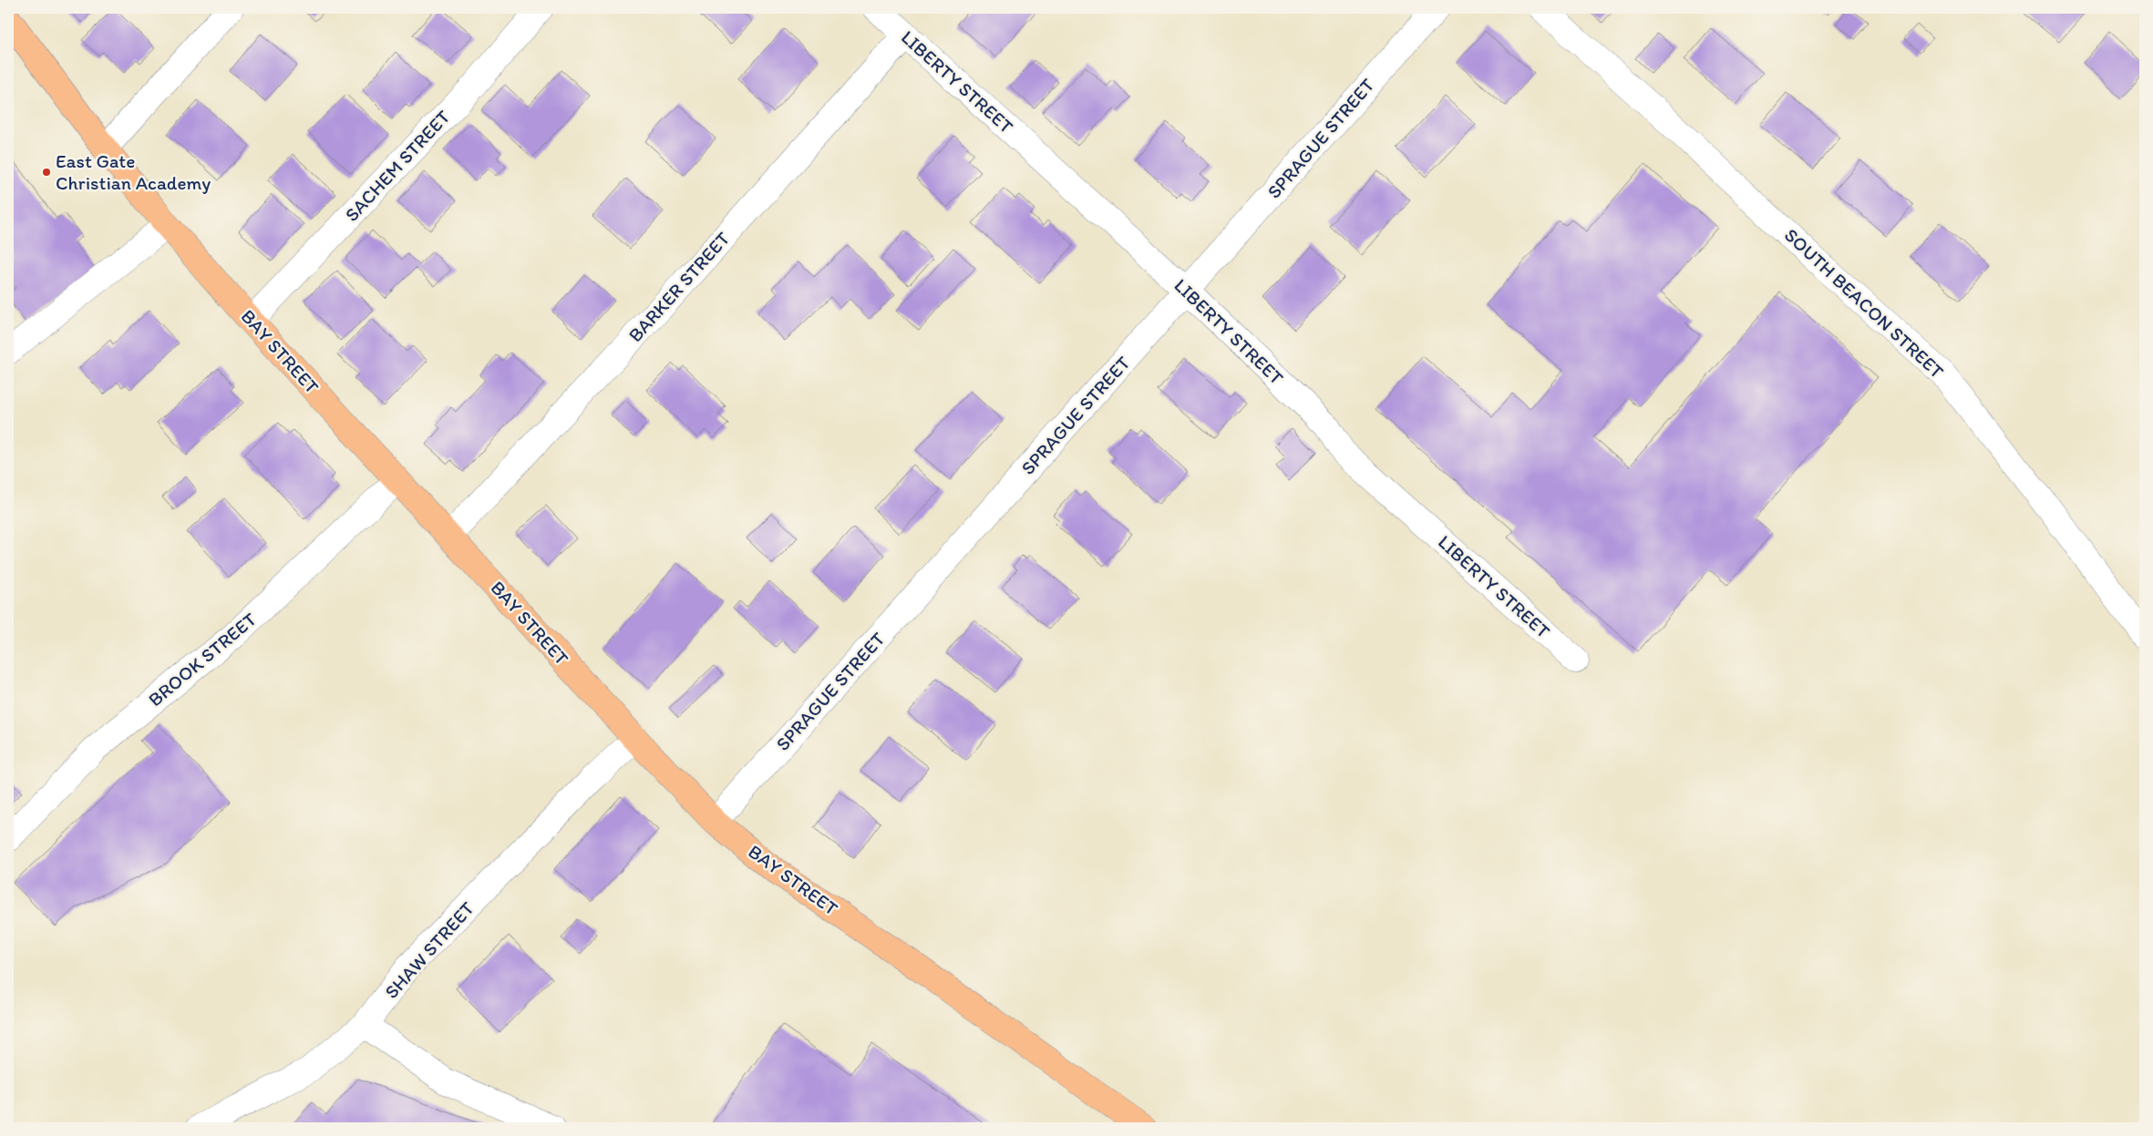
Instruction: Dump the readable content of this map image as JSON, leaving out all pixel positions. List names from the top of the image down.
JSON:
{
  "streets": {
    "main road": ["BAY STREET"],
    "street": [
      "LIBERTY STREET",
      "SPRAGUE STREET",
      "SACHEM STREET",
      "BARKER STREET",
      "SOUTH BEACON STREET",
      "BROOK STREET",
      "SHAW STREET"
    ]
  },
  "crossings": [
    ["LIBERTY STREET", "SPRAGUE STREET"],
    ["LIBERTY STREET", "BARKER STREET"],
    ["SPRAGUE STREET", "BAY STREET"],
    ["SACHEM STREET", "BAY STREET"],
    ["BARKER STREET", "BAY STREET"],
    ["BAY STREET", "BROOK STREET"],
    ["BAY STREET", "SHAW STREET"]
  ],
  "places": ["East Gate Christian Academy"]
}
